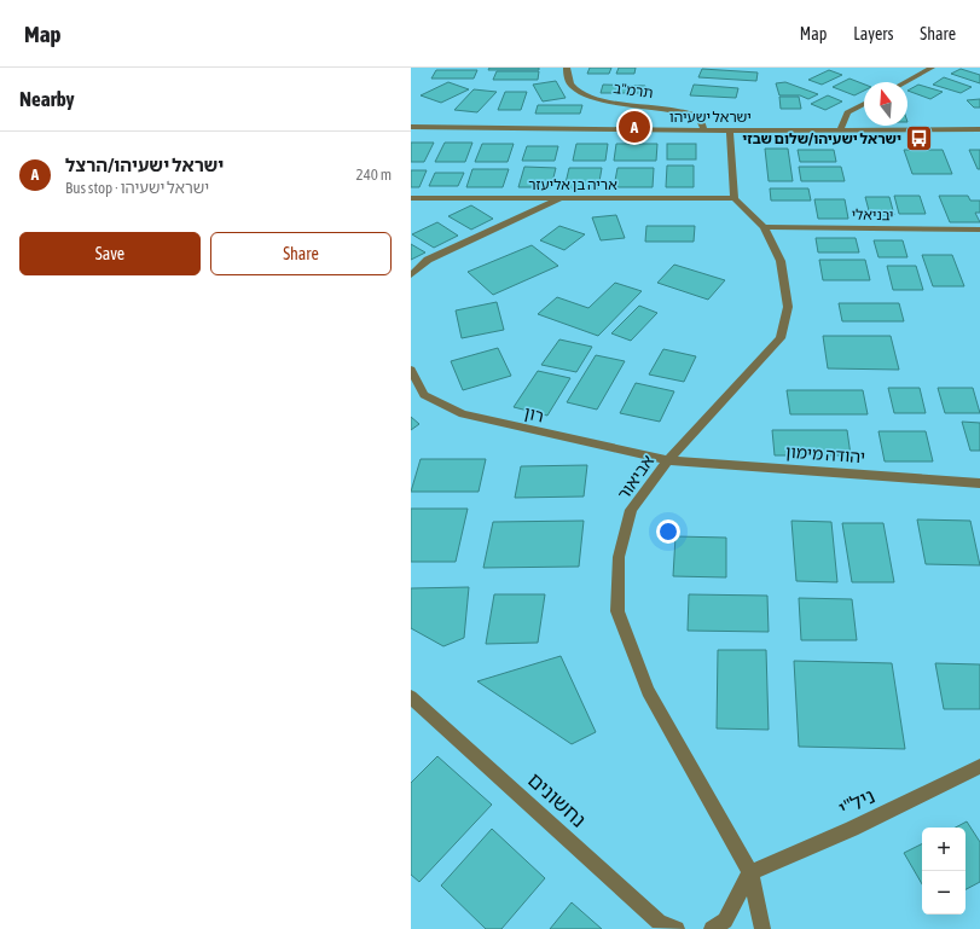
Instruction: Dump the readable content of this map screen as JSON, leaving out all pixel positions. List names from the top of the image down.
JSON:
{
  "streets": {
    "street": [
      "תרמ\"ב",
      "ישראל ישעיהו",
      "אריה בן אליעזר",
      "יבניאלי",
      "רון",
      "יהודה מימון",
      "אביאור",
      "נחשונים",
      "ניל\"י"
    ]
  },
  "crossings": [
    ["תרמ\"ב", "ישראל ישעיהו"],
    ["אריה בן אליעזר", "אביאור"],
    ["יבניאלי", "אביאור"],
    ["רון", "יהודה מימון"],
    ["רון", "אביאור"],
    ["יהודה מימון", "אביאור"],
    ["אביאור", "ניל\"י"]
  ],
  "places": {
    "bus stop": ["ישראל ישעיהו/שלום שבזי"]
  },
  "north": "top",
  "page": {
    "header": "Map",
    "nav": ["Map", "Layers", "Share"],
    "heading": "Nearby",
    "pins": "A",
    "list": [
      {
        "mark": "A",
        "name": "ישראל ישעיהו/הרצל",
        "note": "Bus stop · ישראל ישעיהו",
        "value": "240 m"
      }
    ],
    "buttons": ["Save", "Share"],
    "map_buttons": ["+", "−"]
  }
}
